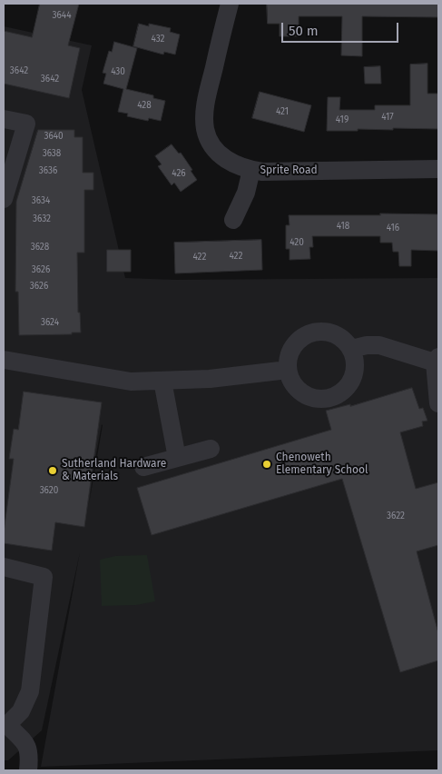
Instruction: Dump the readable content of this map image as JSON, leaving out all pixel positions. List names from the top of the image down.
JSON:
{
  "streets": {
    "street": ["Sprite Road"]
  },
  "places": ["Chenoweth Elementary School", "Sutherland Hardware & Materials"],
  "house_numbers": [
    "3644",
    "432",
    "3642",
    "430",
    "3642",
    "428",
    "421",
    "417",
    "419",
    "3640",
    "3638",
    "3636",
    "426",
    "3634",
    "3632",
    "418",
    "416",
    "420",
    "3628",
    "422",
    "422",
    "3626",
    "3626",
    "3624",
    "3620",
    "3622"
  ],
  "scale_bar": "50 m"
}
